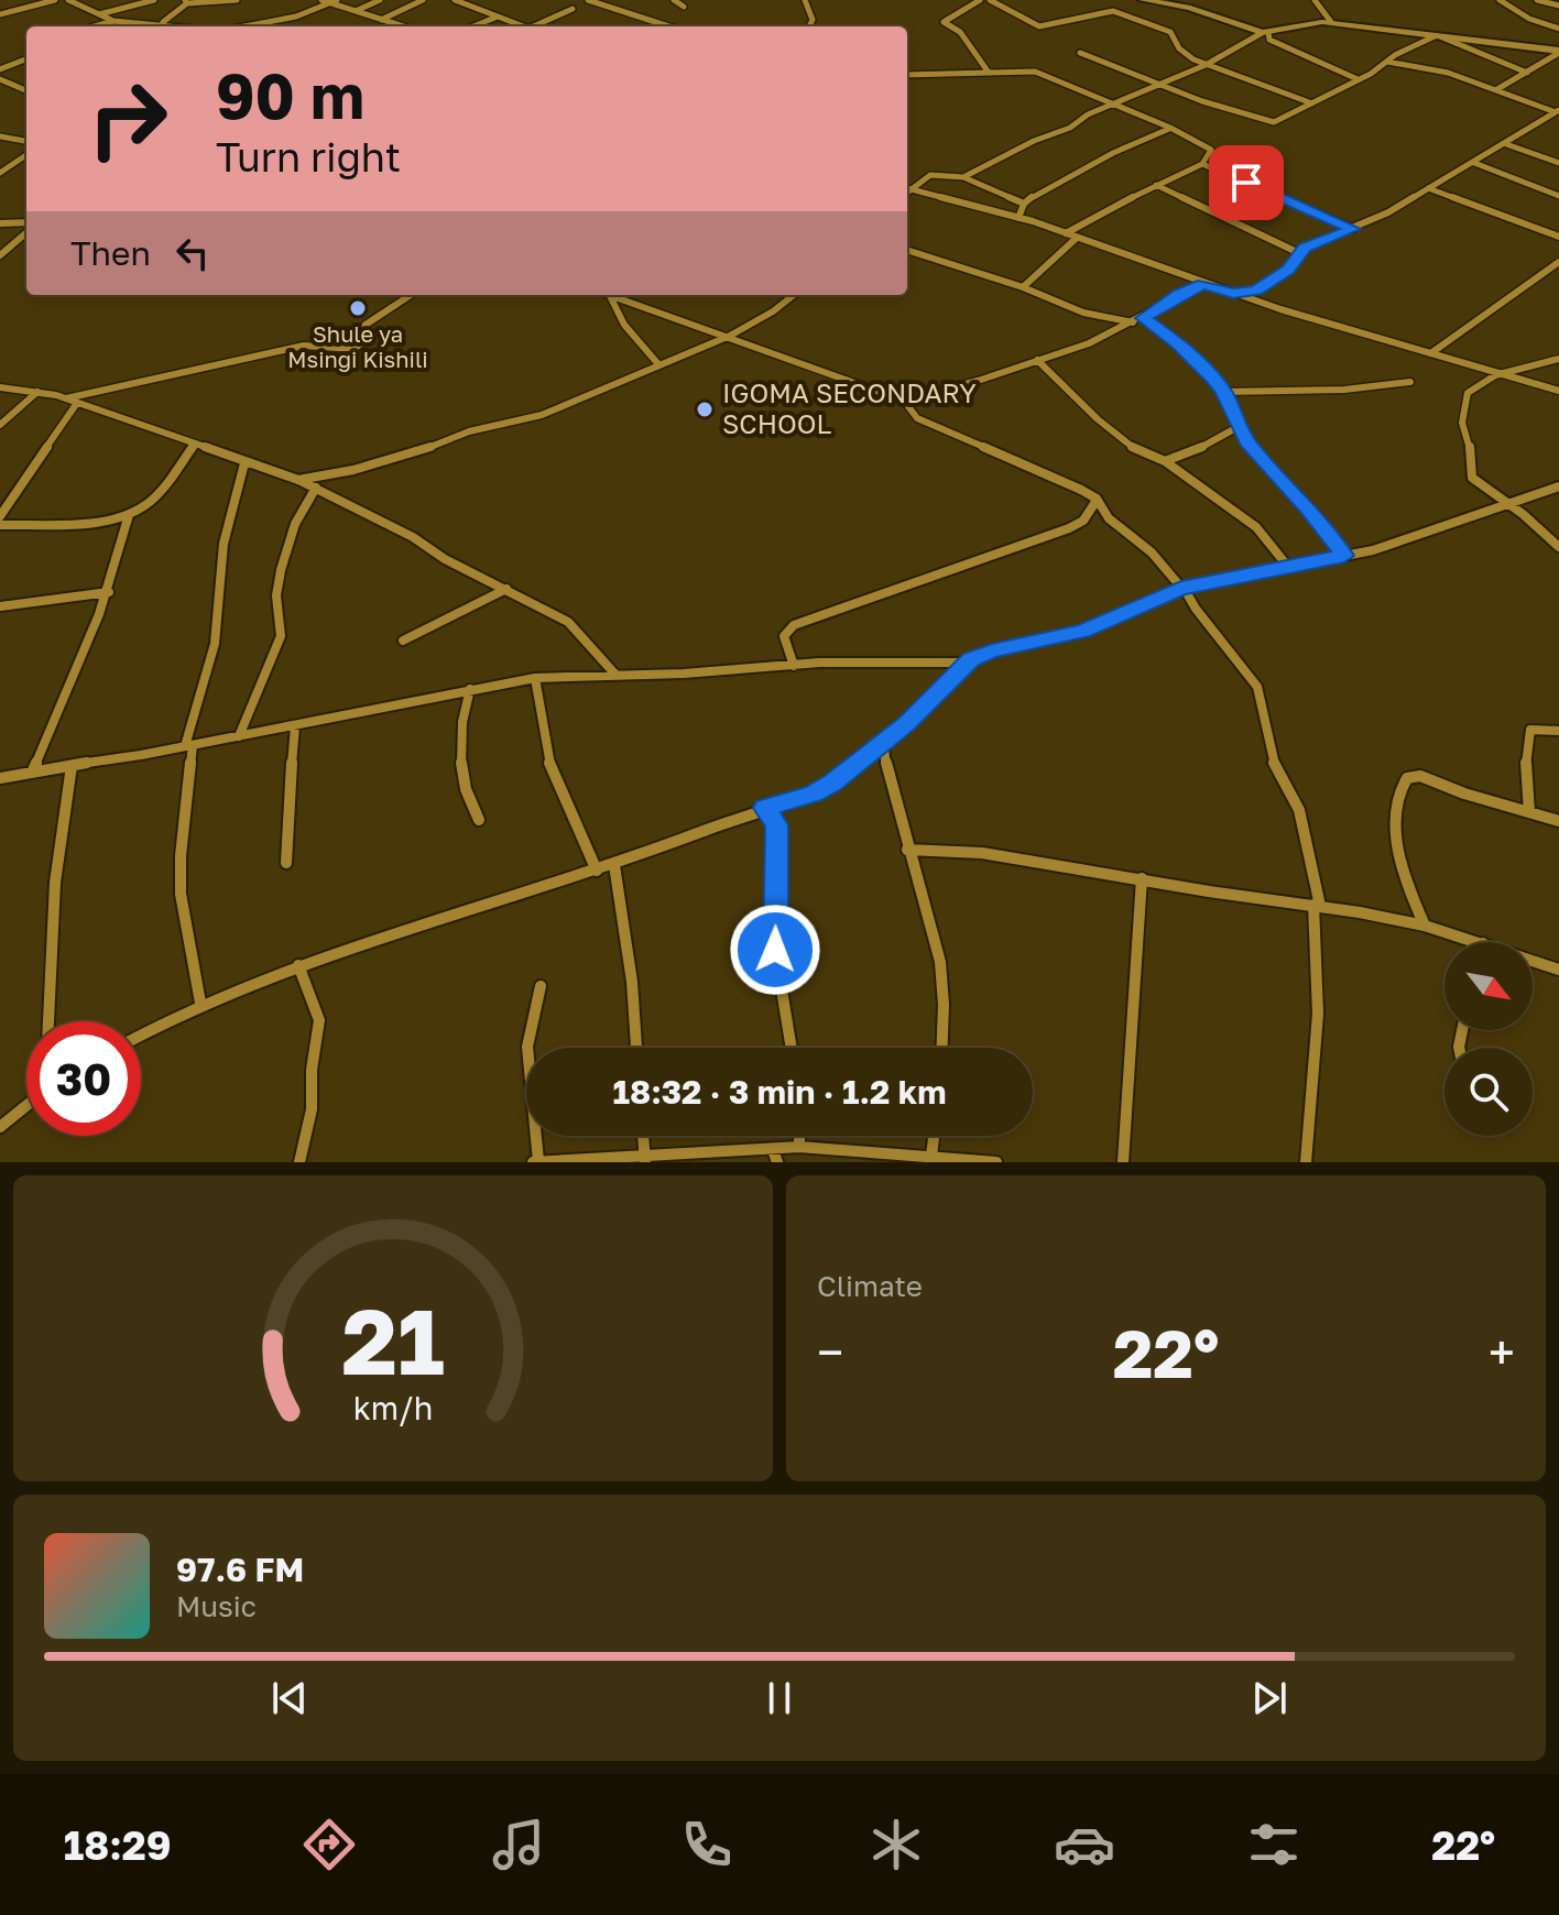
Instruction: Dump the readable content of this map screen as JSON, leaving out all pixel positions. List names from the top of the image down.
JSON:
{
  "places": ["Shule ya Msingi Kishili", "IGOMA SECONDARY SCHOOL"],
  "north": "bottom right",
  "page": {
    "turn": ["90 m", "Turn right"],
    "then": "Then",
    "limit": "30",
    "trip": "18:32 · 3 min · 1.2 km",
    "tile": "Climate",
    "heat": ["−", "22°", "+"],
    "song": ["97.6 FM", "Music"],
    "tabs": ["18:29", "22°"],
    "gauge": ["21", "km/h"]
  }
}
